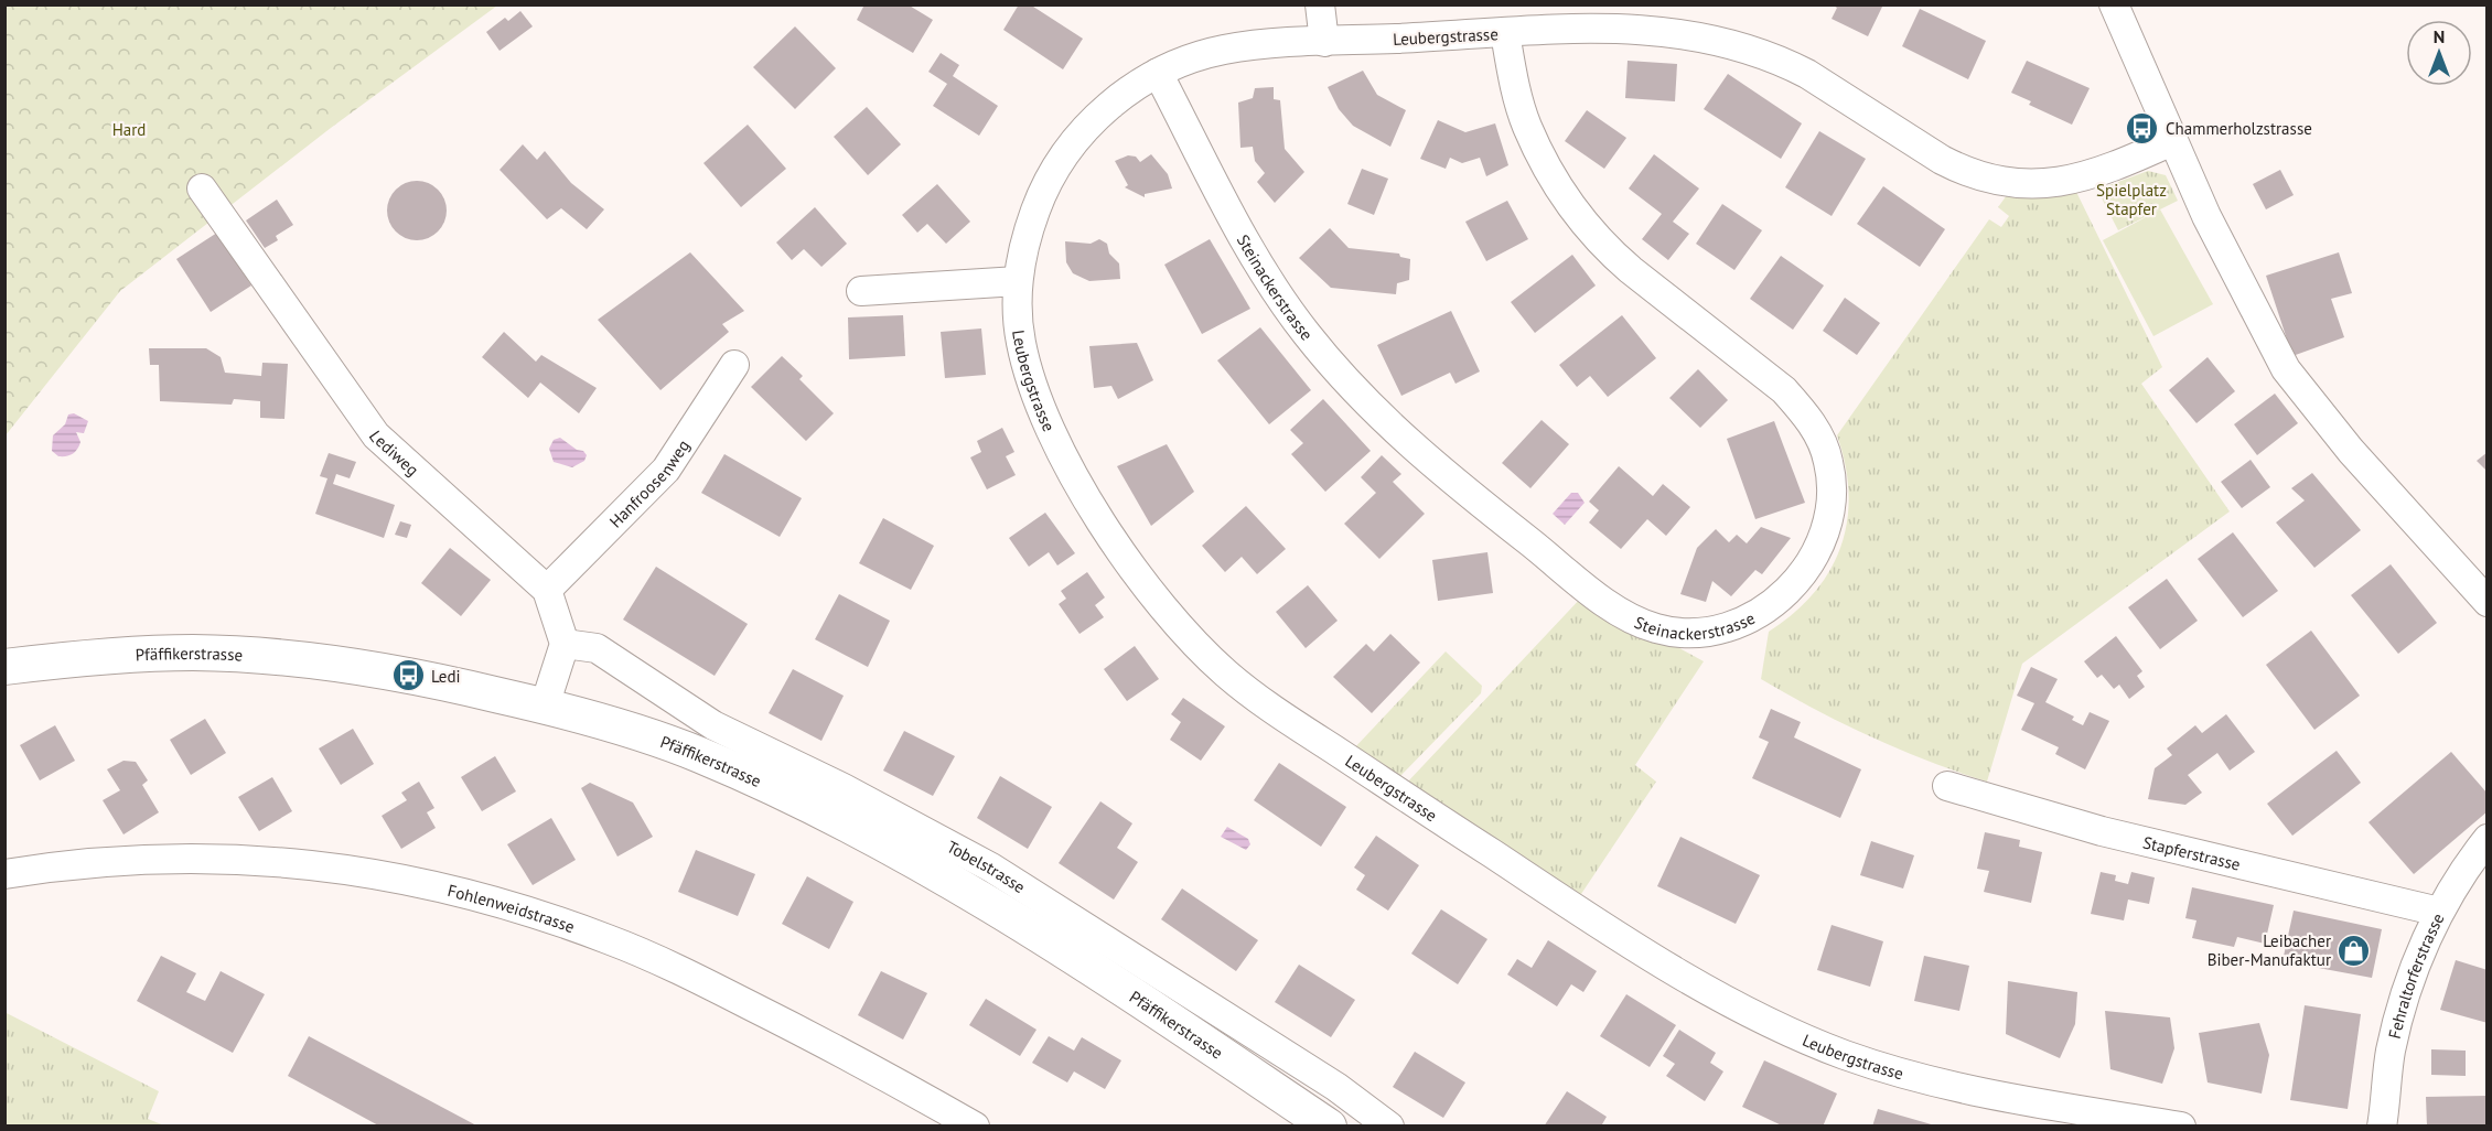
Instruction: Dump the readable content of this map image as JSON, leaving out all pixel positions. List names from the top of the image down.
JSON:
{
  "streets": {
    "main road": ["Pfäffikerstrasse"],
    "street": [
      "Leubergstrasse",
      "Steinackerstrasse",
      "Lediweg",
      "Hanfroosenweg",
      "Stapferstrasse",
      "Tobelstrasse",
      "Fohlenweidstrasse",
      "Fehraltorferstrasse"
    ]
  },
  "crossings": [
    ["Leubergstrasse", "Steinackerstrasse"],
    ["Lediweg", "Hanfroosenweg"],
    ["Lediweg", "Tobelstrasse"],
    ["Stapferstrasse", "Fehraltorferstrasse"]
  ],
  "parks": ["Hard", "Spielplatz Stapfer"],
  "places": {
    "bus stop": ["Chammerholzstrasse", "Ledi"],
    "shop": ["Leibacher Biber-Manufaktur"]
  },
  "north": "top"
}
